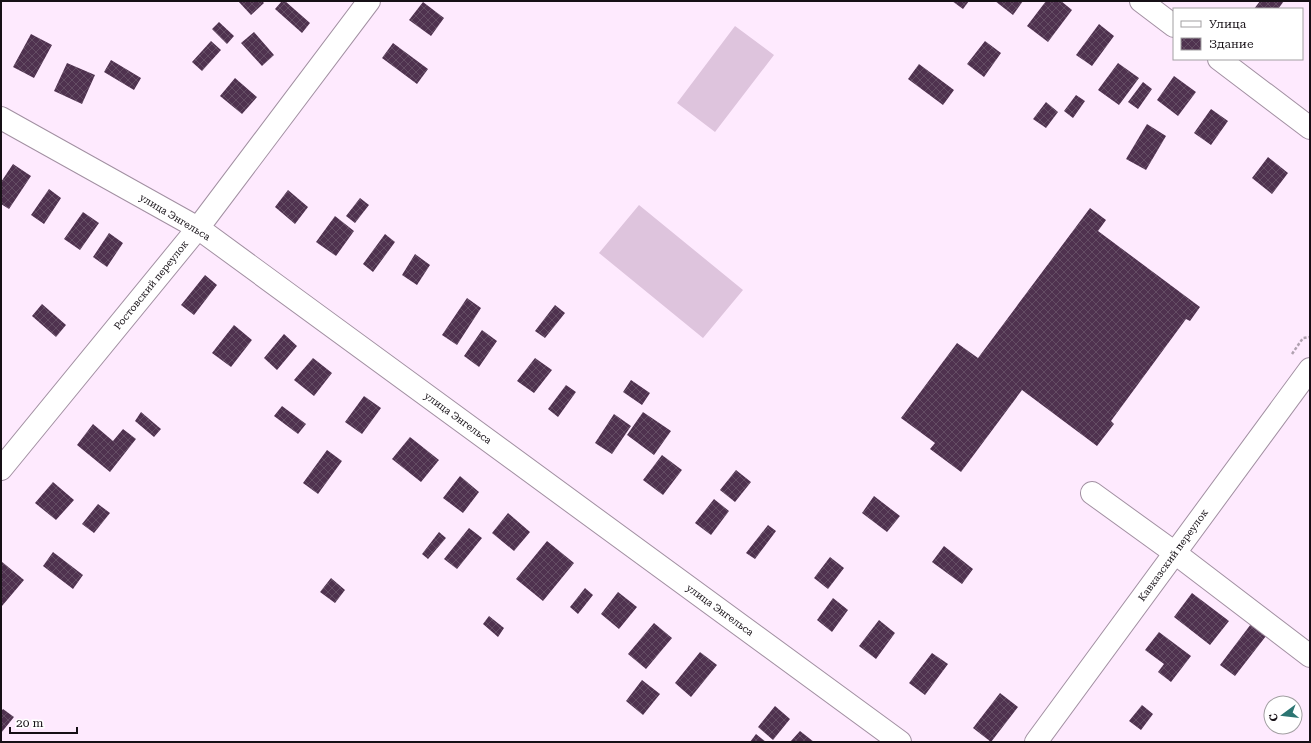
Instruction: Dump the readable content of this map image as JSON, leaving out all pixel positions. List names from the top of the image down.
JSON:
{
  "streets": {
    "street": ["улица Энгельса", "Ростовский переулок", "Кавказский переулок"]
  },
  "crossings": [
    ["улица Энгельса", "Ростовский переулок"]
  ],
  "legend": ["Улица", "Здание"],
  "scale_bar": "20 m",
  "north": "left"
}
